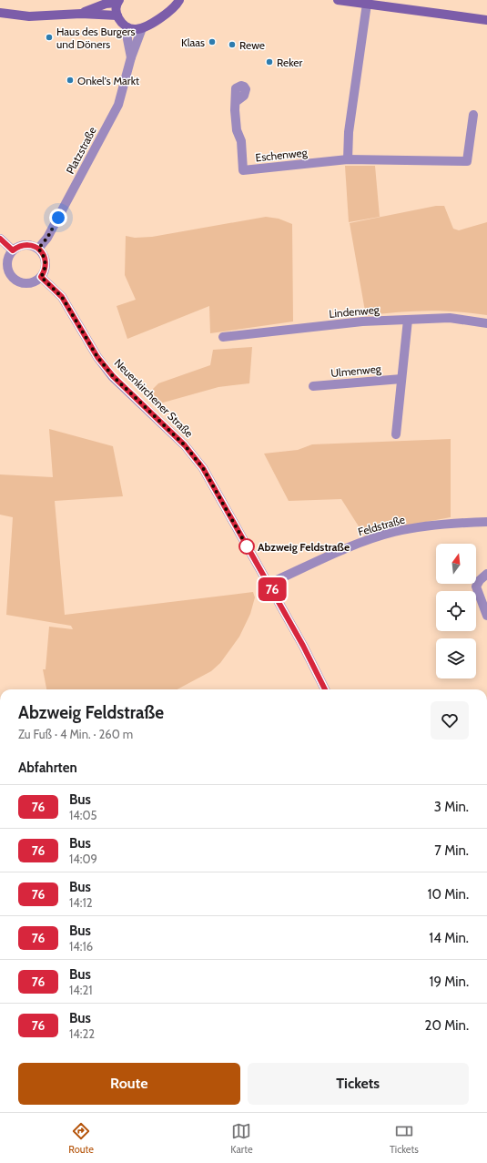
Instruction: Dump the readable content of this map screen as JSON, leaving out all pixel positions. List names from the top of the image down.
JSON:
{
  "streets": {
    "street": [
      "Platzstraße",
      "Eschenweg",
      "Lindenweg",
      "Ulmenweg",
      "Neuenkirchener Straße",
      "Feldstraße"
    ]
  },
  "crossings": [
    ["Platzstraße", "Neuenkirchener Straße"],
    ["Neuenkirchener Straße", "Feldstraße"]
  ],
  "places": [
    "Haus des Burgers und Döners",
    "Klaas",
    "Rewe",
    "Reker",
    "Onkel's Markt",
    "Abzweig Feldstraße"
  ],
  "lines": ["bus line 76"],
  "north": "top",
  "page": {
    "on_map": "76",
    "heading": [
      ["Abzweig Feldstraße", "Zu Fuß · 4 Min. · 260 m"],
      "Abfahrten"
    ],
    "list": [
      {
        "mark": "76",
        "name": "Bus",
        "note": "14:05",
        "value": "3 Min."
      },
      {
        "mark": "76",
        "name": "Bus",
        "note": "14:09",
        "value": "7 Min."
      },
      {
        "mark": "76",
        "name": "Bus",
        "note": "14:12",
        "value": "10 Min."
      },
      {
        "mark": "76",
        "name": "Bus",
        "note": "14:16",
        "value": "14 Min."
      },
      {
        "mark": "76",
        "name": "Bus",
        "note": "14:21",
        "value": "19 Min."
      },
      {
        "mark": "76",
        "name": "Bus",
        "note": "14:22",
        "value": "20 Min."
      }
    ],
    "buttons": ["Route", "Tickets"],
    "tabs": ["Route", "Karte", "Tickets"]
  }
}
